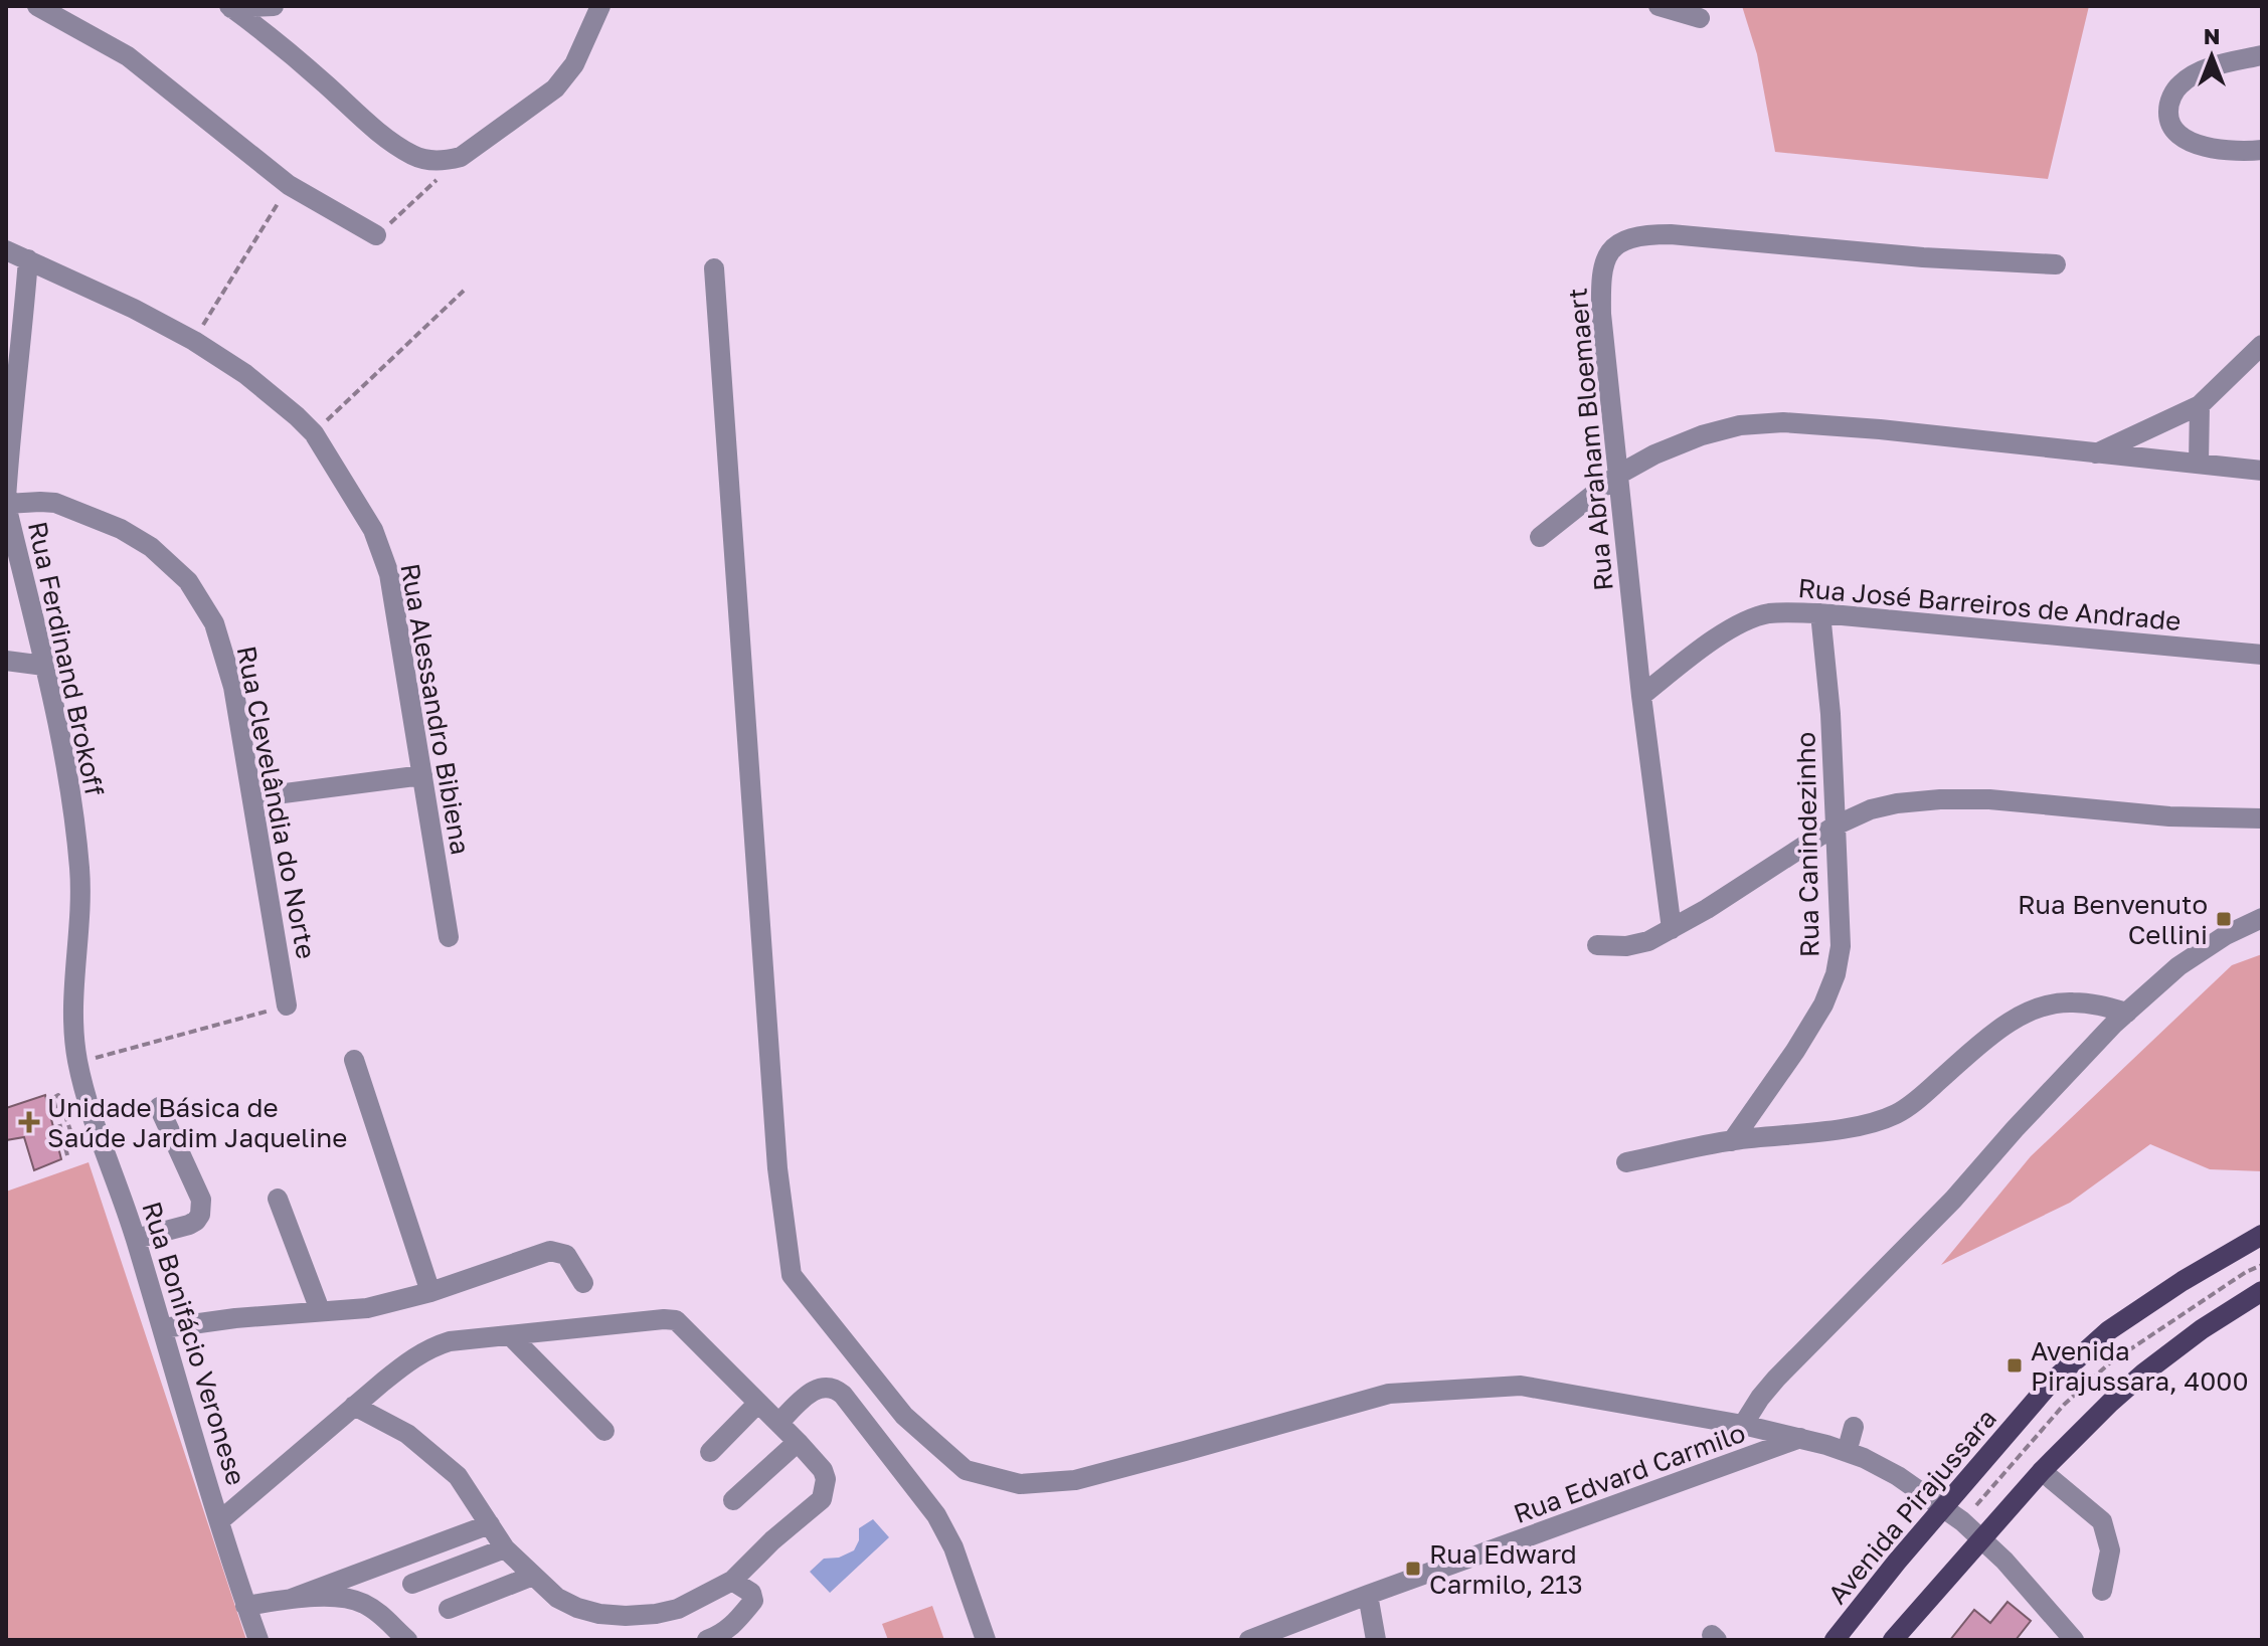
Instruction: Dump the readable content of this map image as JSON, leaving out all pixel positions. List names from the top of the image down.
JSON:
{
  "streets": {
    "main road": ["Avenida Pirajussara"],
    "street": [
      "Rua Abraham Bloemaert",
      "Rua José Barreiros de Andrade",
      "Rua Ferdinand Brokoff",
      "Rua Alessandro Bibiena",
      "Rua Clevelândia do Norte",
      "Rua Canindezinho",
      "Rua Bonifácio Veronese",
      "Rua Edvard Carmilo"
    ]
  },
  "crossings": [
    ["Rua Abraham Bloemaert", "Rua José Barreiros de Andrade"],
    ["Rua José Barreiros de Andrade", "Rua Canindezinho"],
    ["Rua Ferdinand Brokoff", "Rua Alessandro Bibiena"],
    ["Rua Ferdinand Brokoff", "Rua Clevelândia do Norte"],
    ["Rua Ferdinand Brokoff", "Rua Bonifácio Veronese"]
  ],
  "places": {
    "transit": ["Rua Benvenuto Cellini", "Avenida Pirajussara, 4000", "Rua Edward Carmilo, 213"],
    "health": ["Unidade Básica de Saúde Jardim Jaqueline"]
  },
  "north": "top"
}
